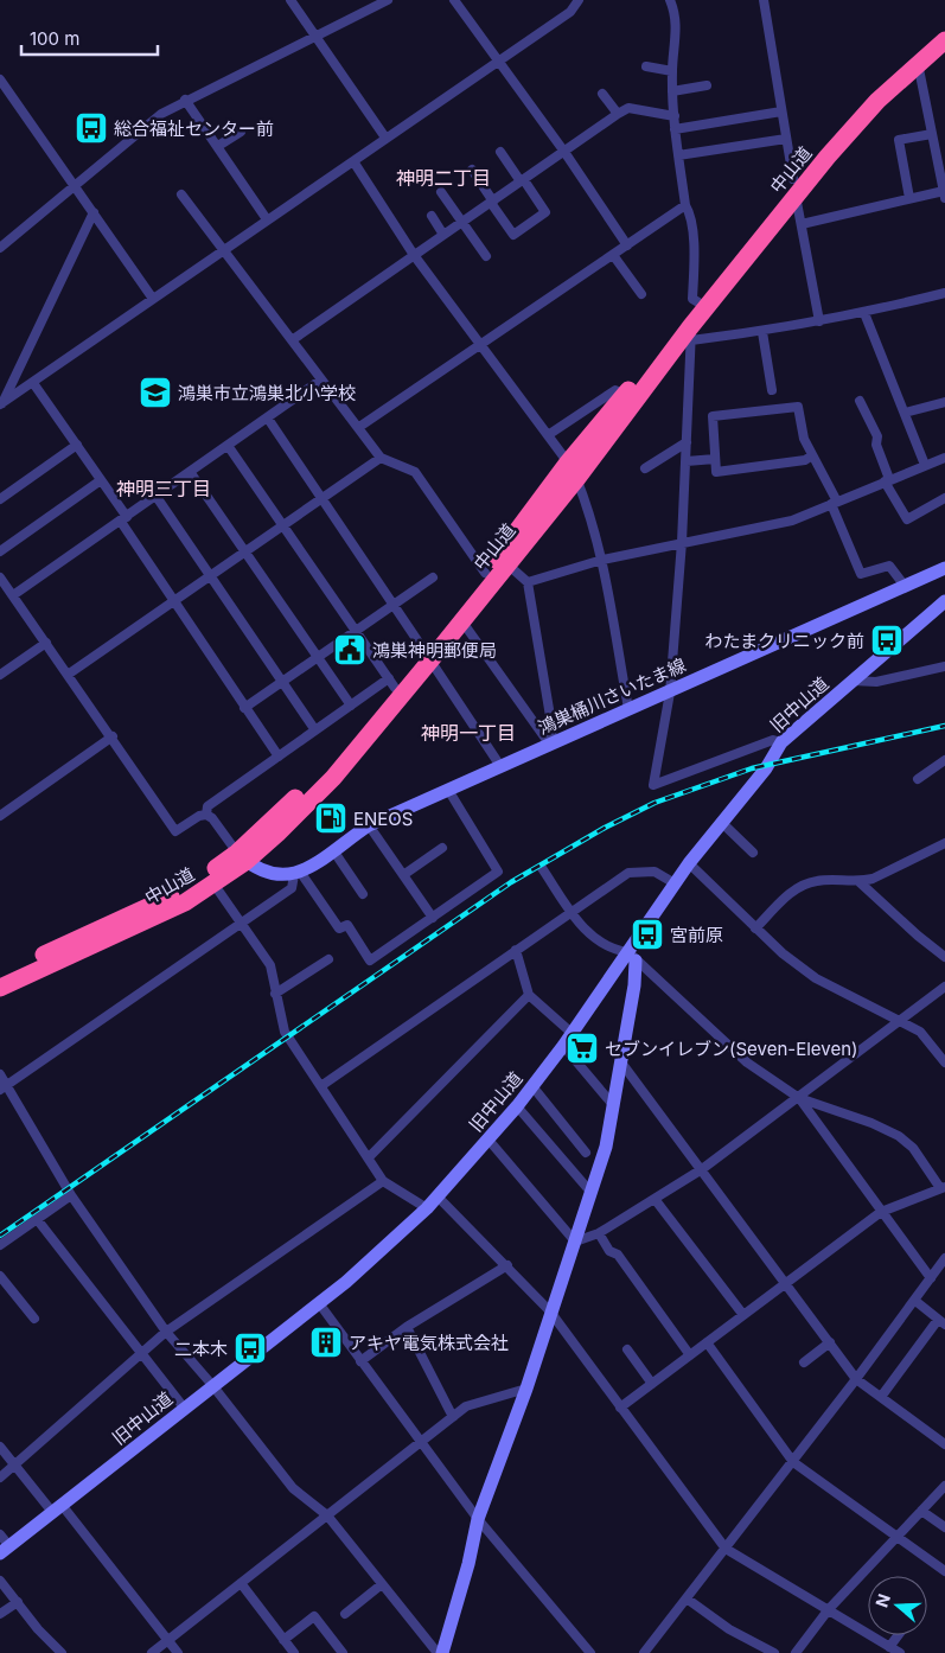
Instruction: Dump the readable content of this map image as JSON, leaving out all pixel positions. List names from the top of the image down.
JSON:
{
  "streets": {
    "highway": ["中山道"],
    "main road": ["鴻巣桶川さいたま線", "旧中山道"]
  },
  "districts": ["神明二丁目", "神明三丁目", "神明一丁目"],
  "places": {
    "bus stop": [
      "総合福祉センター前",
      "わたまクリニック前",
      "宮前原",
      "二本木"
    ],
    "school or university": ["鴻巣市立鴻巣北小学校"],
    "public building": ["鴻巣神明郵便局"],
    "fuel station": ["ENEOS"],
    "supermarket": ["セブンイレブン(Seven-Eleven)"],
    "building": ["アキヤ電気株式会社"]
  },
  "scale_bar": "100 m",
  "north": "left"
}
